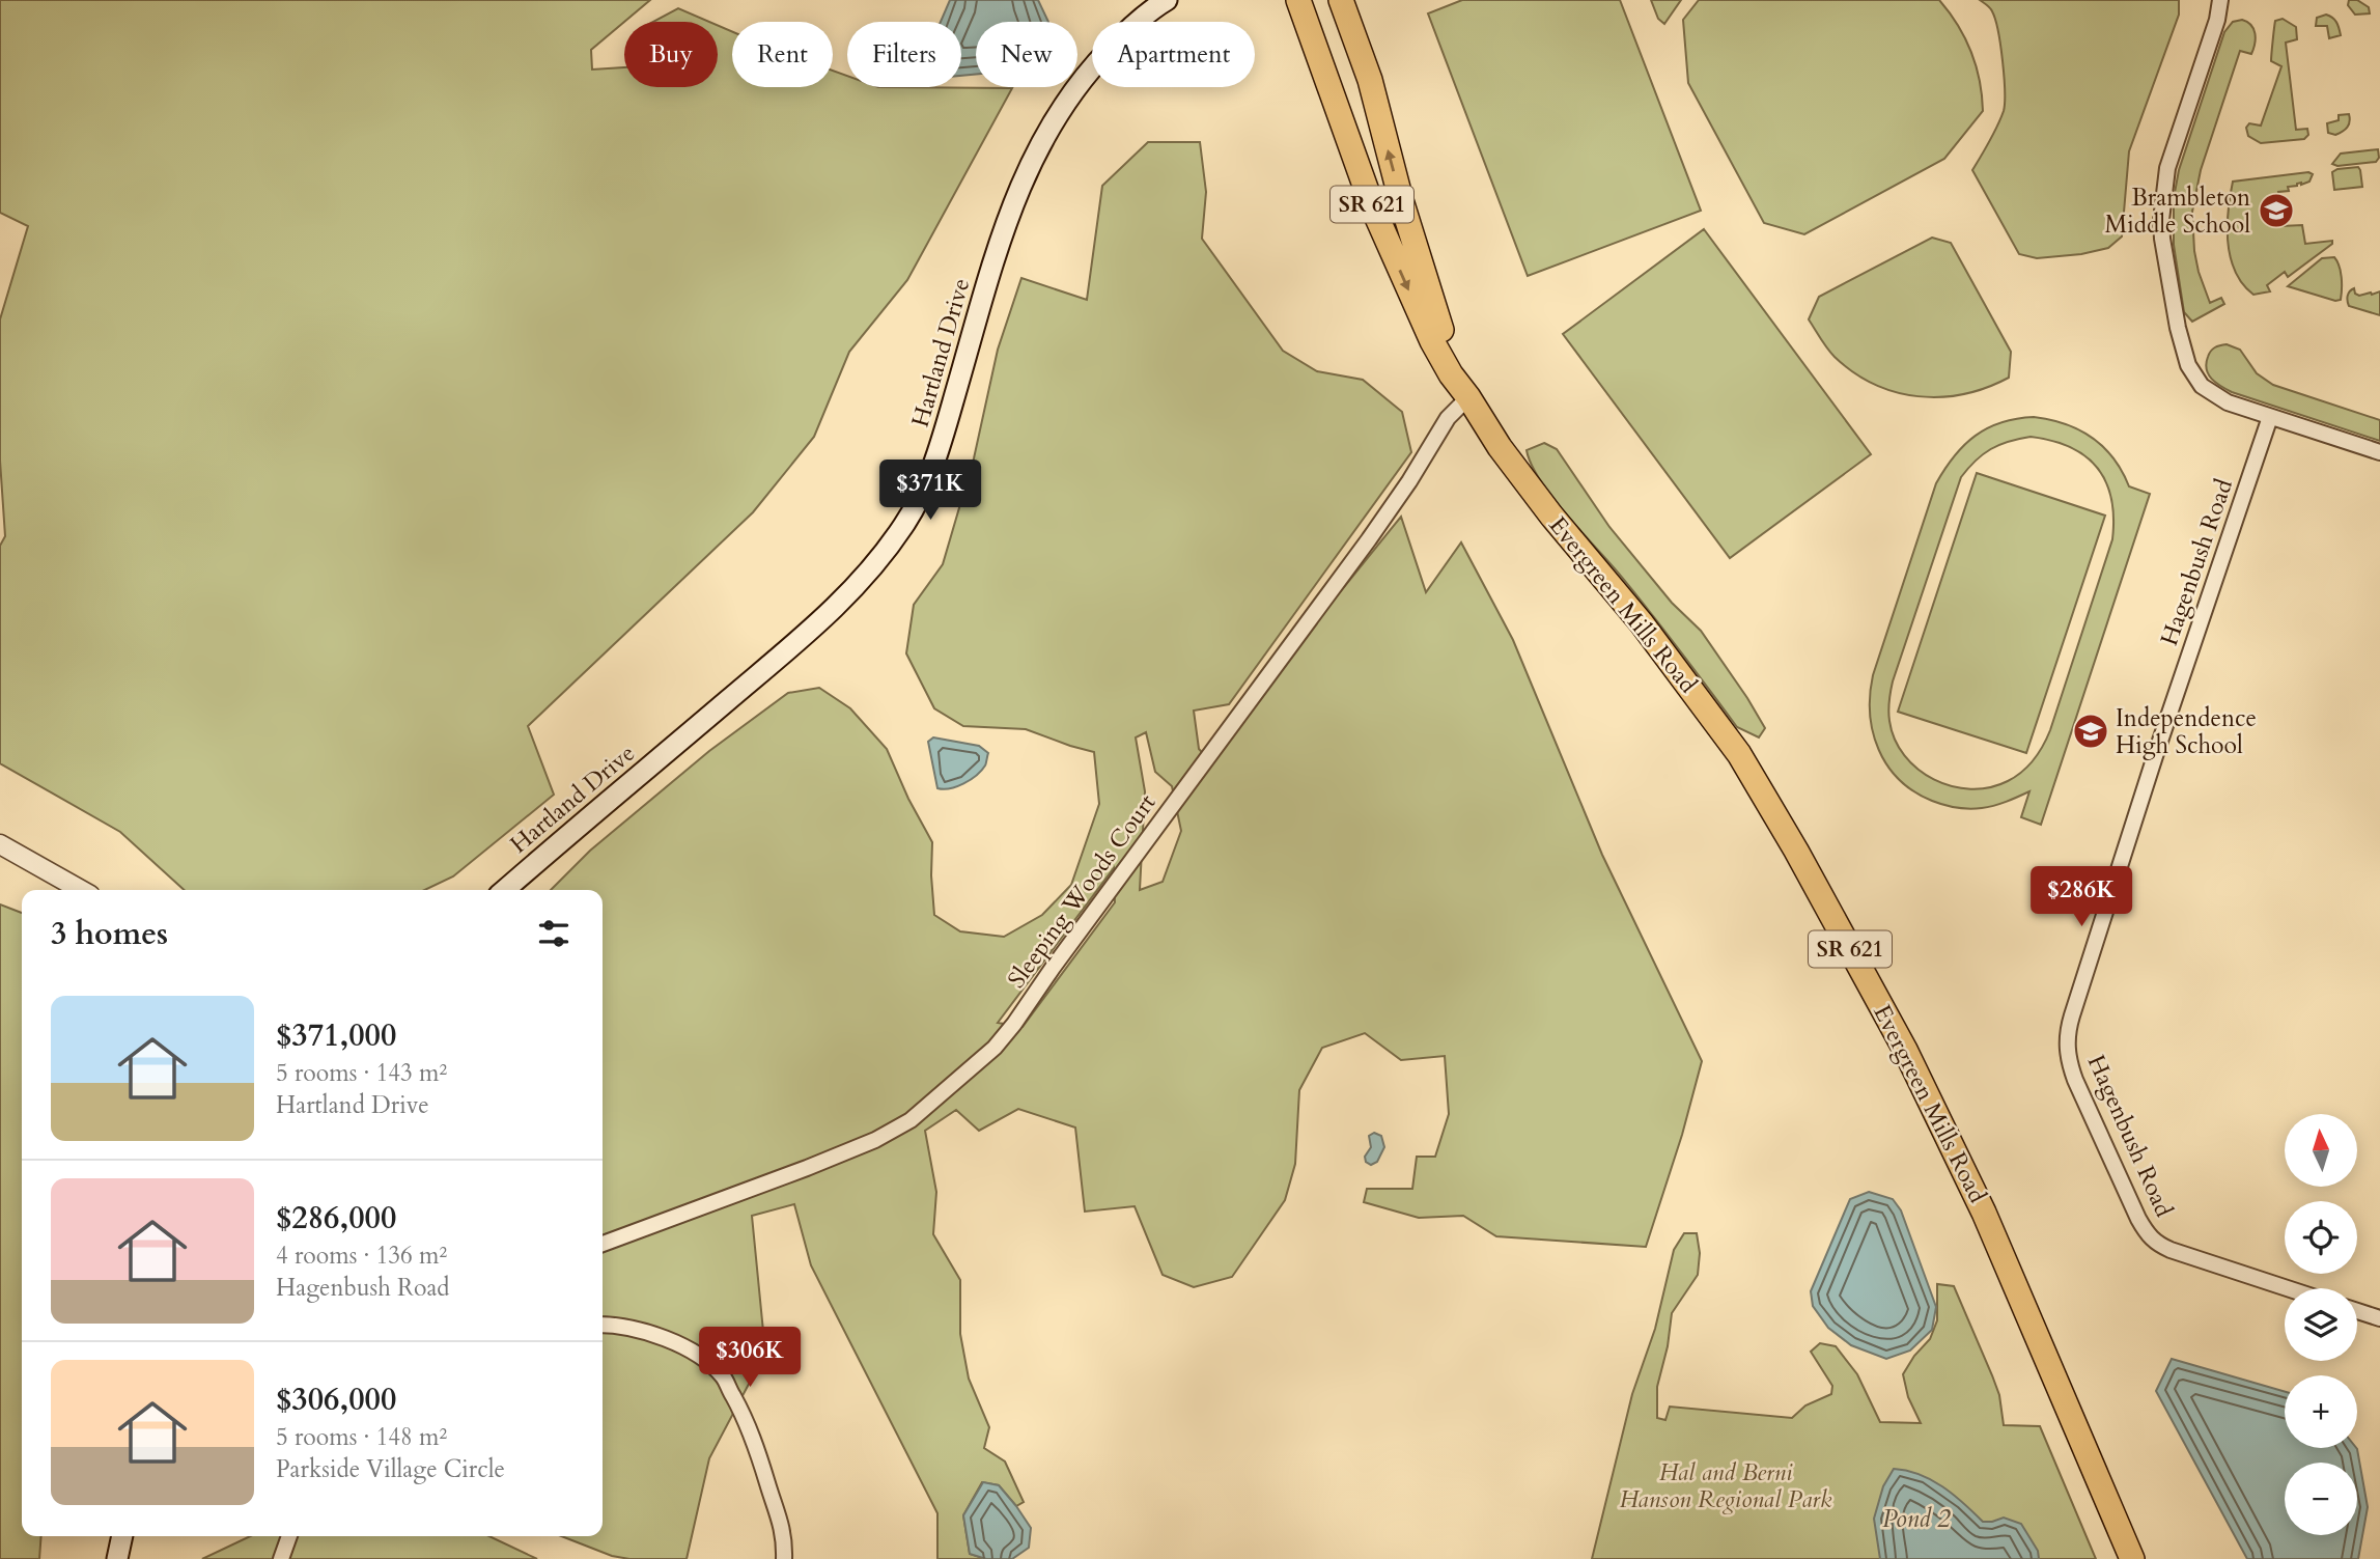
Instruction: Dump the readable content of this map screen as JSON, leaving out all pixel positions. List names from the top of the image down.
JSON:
{
  "streets": {
    "main road": ["SR 621", "Hartland Drive", "Evergreen Mills Road"],
    "street": ["Hagenbush Road", "Sleeping Woods Court"]
  },
  "crossings": [
    ["Evergreen Mills Road", "Sleeping Woods Court"]
  ],
  "water": ["Pond 2"],
  "parks": ["Hal and Berni Hanson Regional Park"],
  "places": {
    "school or university": ["Brambleton Middle School", "Independence High School"]
  },
  "north": "top",
  "page": {
    "chip": [
      "Buy",
      "Rent",
      "Filters",
      "New",
      "Apartment"
    ],
    "price": ["$371K", "$286K", "$306K"],
    "heading": "3 homes",
    "list": [
      {
        "name": "$371,000",
        "note": "5 rooms · 143 m² · Hartland Drive"
      },
      {
        "name": "$286,000",
        "note": "4 rooms · 136 m² · Hagenbush Road"
      },
      {
        "name": "$306,000",
        "note": "5 rooms · 148 m² · Parkside Village Circle"
      }
    ],
    "map_buttons": ["+", "−"]
  }
}
